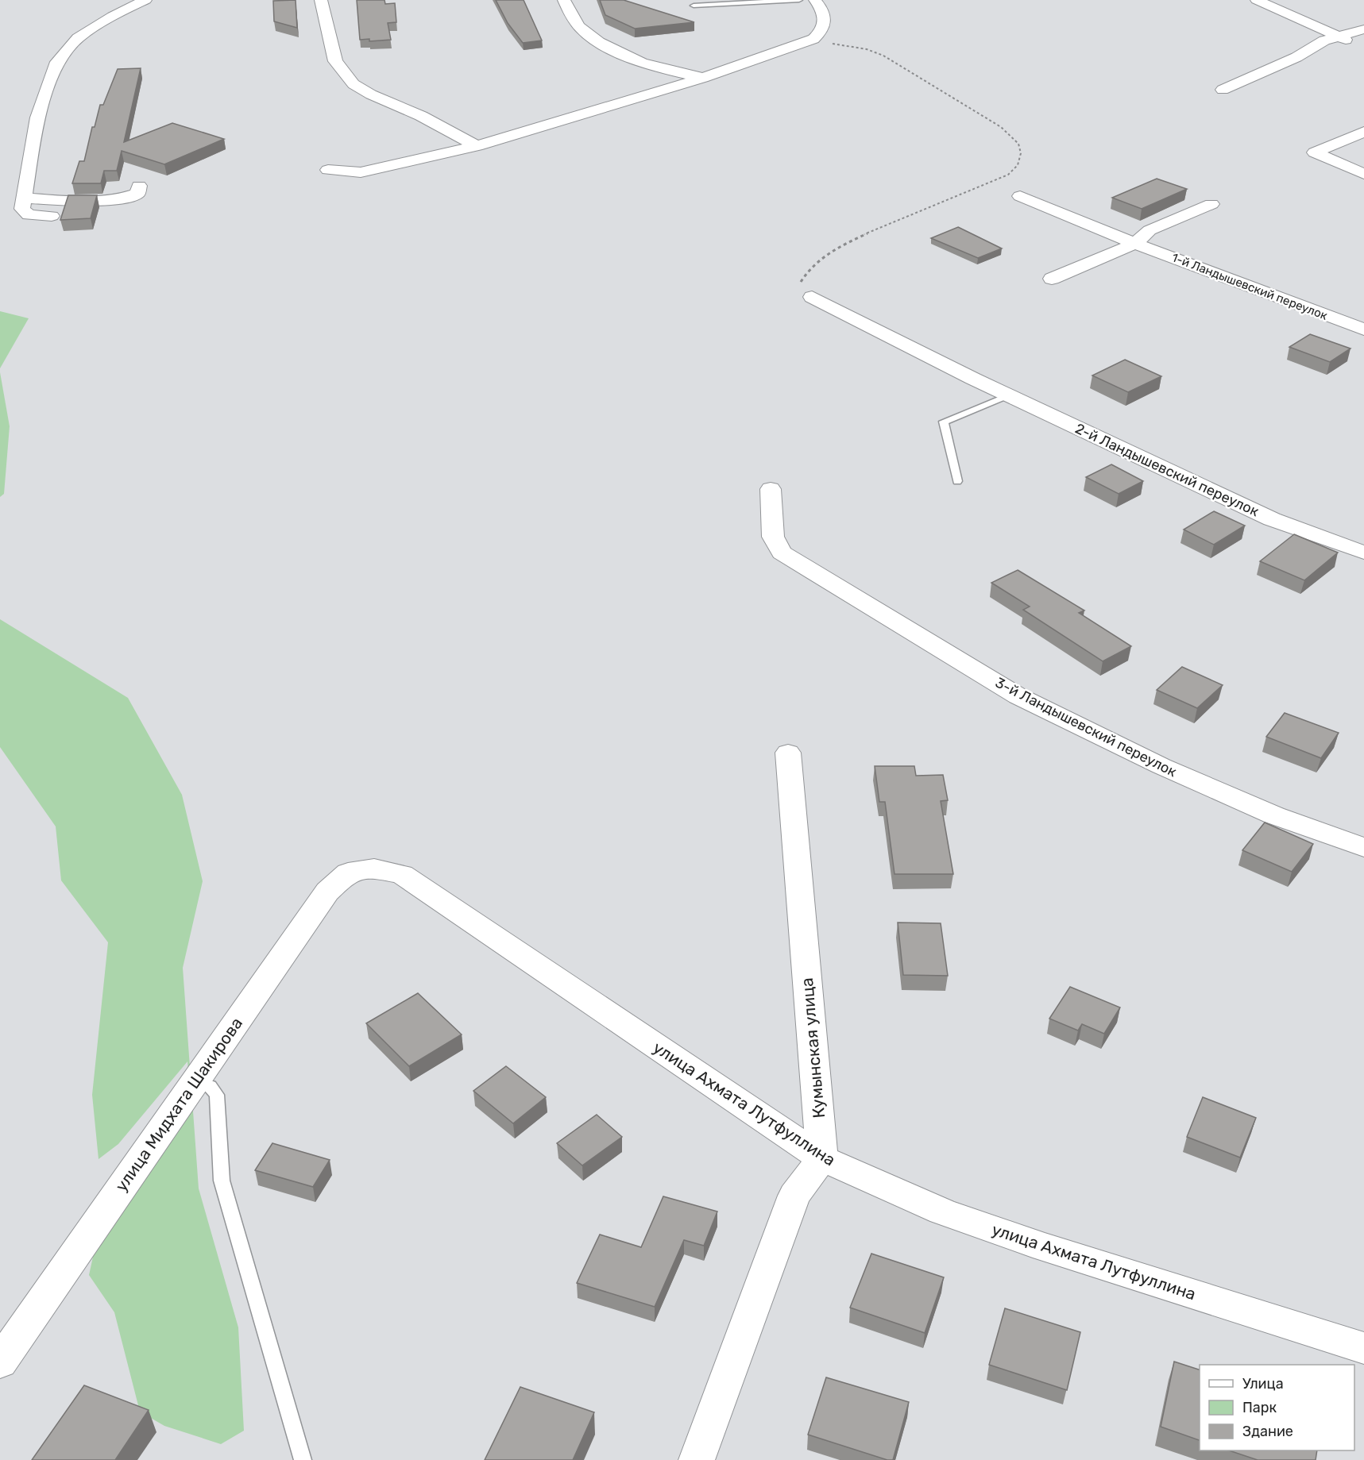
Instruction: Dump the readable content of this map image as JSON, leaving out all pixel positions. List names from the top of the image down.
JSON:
{
  "streets": {
    "street": [
      "1-й Ландышевский переулок",
      "2-й Ландышевский переулок",
      "3-й Ландышевский переулок",
      "Кумынская улица",
      "улица Ахмата Лутфуллина",
      "улица Мидхата Шакирова"
    ]
  },
  "crossings": [
    ["Кумынская улица", "улица Ахмата Лутфуллина"],
    ["улица Ахмата Лутфуллина", "улица Мидхата Шакирова"]
  ],
  "legend": ["Улица", "Парк", "Здание"]
}
